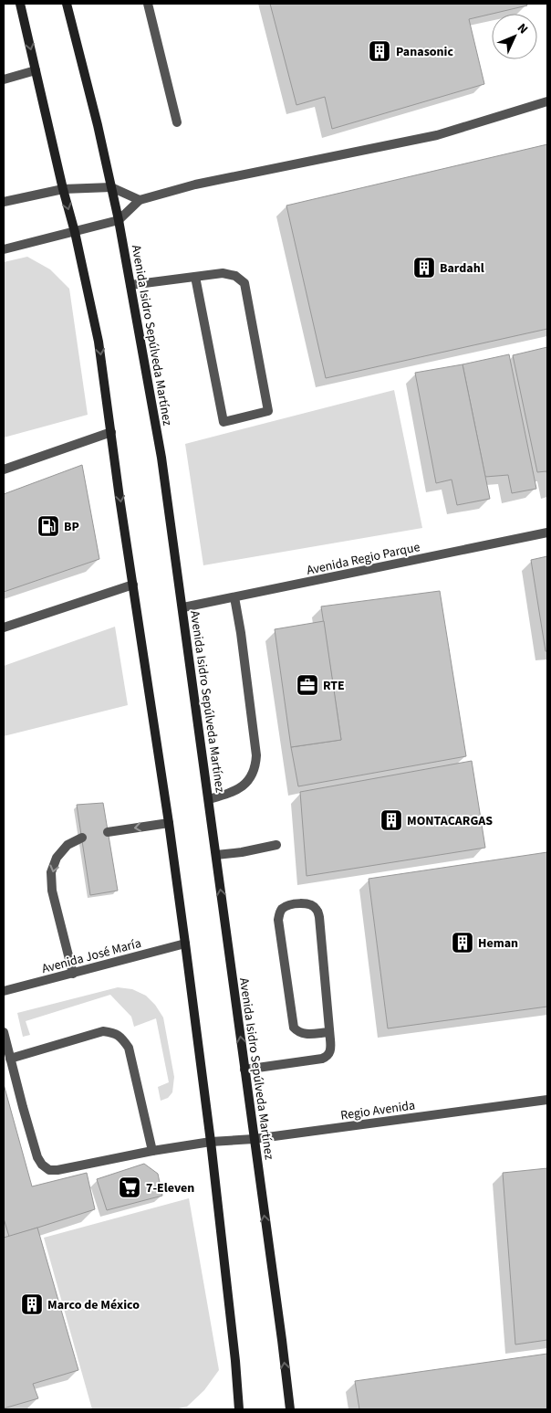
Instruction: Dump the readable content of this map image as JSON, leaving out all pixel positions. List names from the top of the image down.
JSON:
{
  "streets": {
    "main road": ["Avenida Isidro Sepúlveda Martínez"],
    "street": ["Avenida Regio Parque", "Avenida José María", "Regio Avenida"]
  },
  "crossings": [
    ["Avenida Isidro Sepúlveda Martínez", "Avenida Regio Parque"],
    ["Avenida Isidro Sepúlveda Martínez", "Regio Avenida"]
  ],
  "places": {
    "building": [
      "Panasonic",
      "Bardahl",
      "MONTACARGAS",
      "Heman",
      "Marco de México"
    ],
    "fuel station": ["BP"],
    "office": ["RTE"],
    "supermarket": ["7-Eleven"]
  },
  "north": "top right"
}
